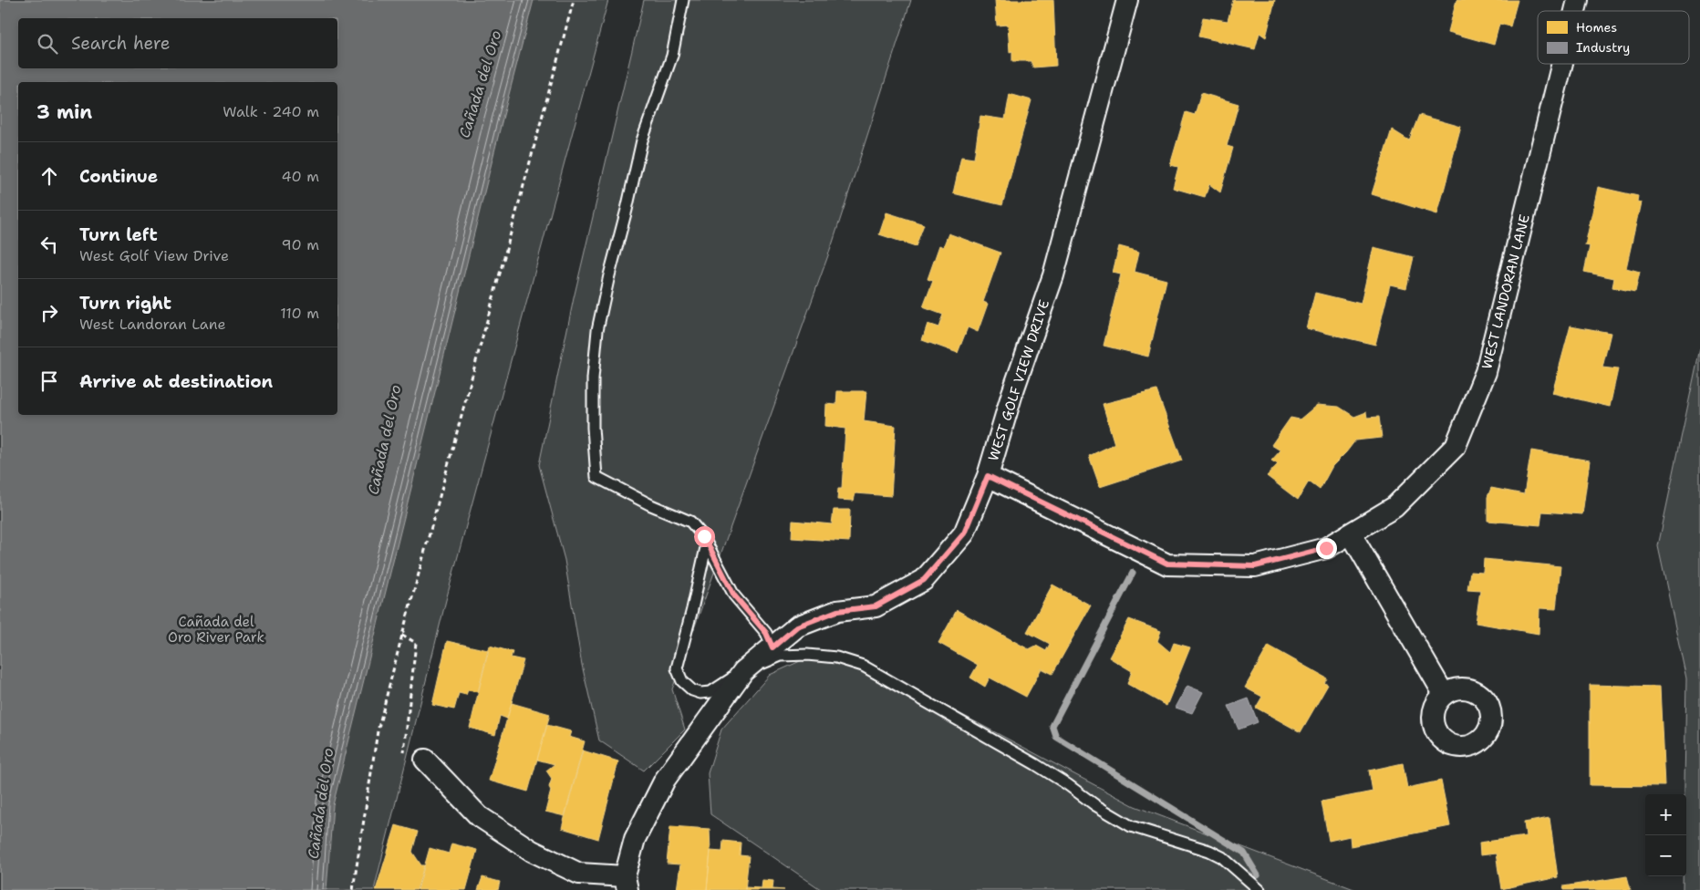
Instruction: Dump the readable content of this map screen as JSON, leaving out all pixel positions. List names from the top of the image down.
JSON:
{
  "streets": {
    "street": ["WEST LANDORAN LANE", "WEST GOLF VIEW DRIVE"]
  },
  "crossings": [
    ["WEST LANDORAN LANE", "WEST GOLF VIEW DRIVE"]
  ],
  "water": ["Cañada del Oro"],
  "parks": ["Cañada del Oro River Park"],
  "legend": ["Homes", "Industry"],
  "page": {
    "search": "Search here",
    "heading": ["3 min", "Walk · 240 m"],
    "list": [
      ["Continue", "40 m"],
      ["Turn left", "West Golf View Drive", "90 m"],
      ["Turn right", "West Landoran Lane", "110 m"],
      "Arrive at destination"
    ],
    "map_buttons": ["+", "−"]
  }
}
